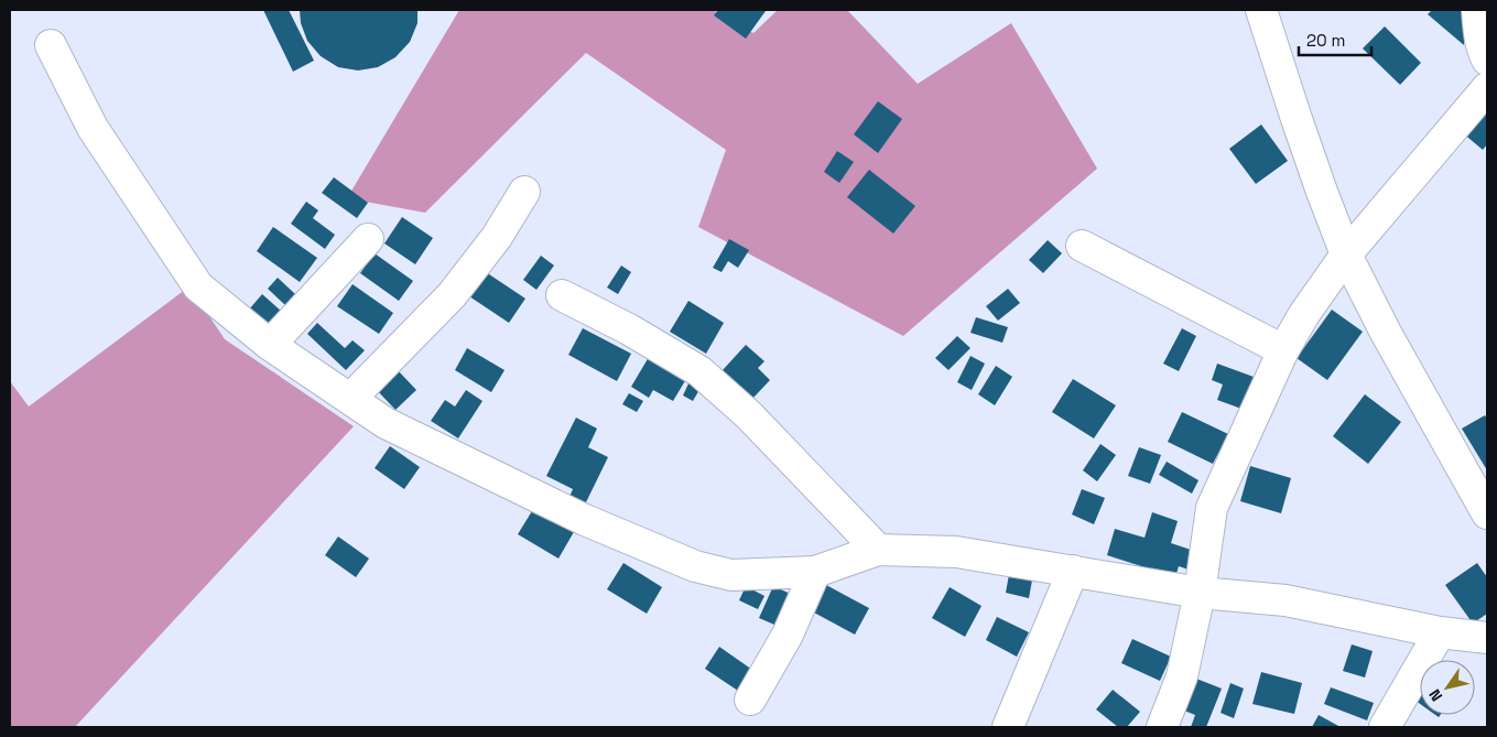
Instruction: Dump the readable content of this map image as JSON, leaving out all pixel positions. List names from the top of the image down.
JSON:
{
  "scale_bar": "20 m",
  "north": "bottom left"
}
